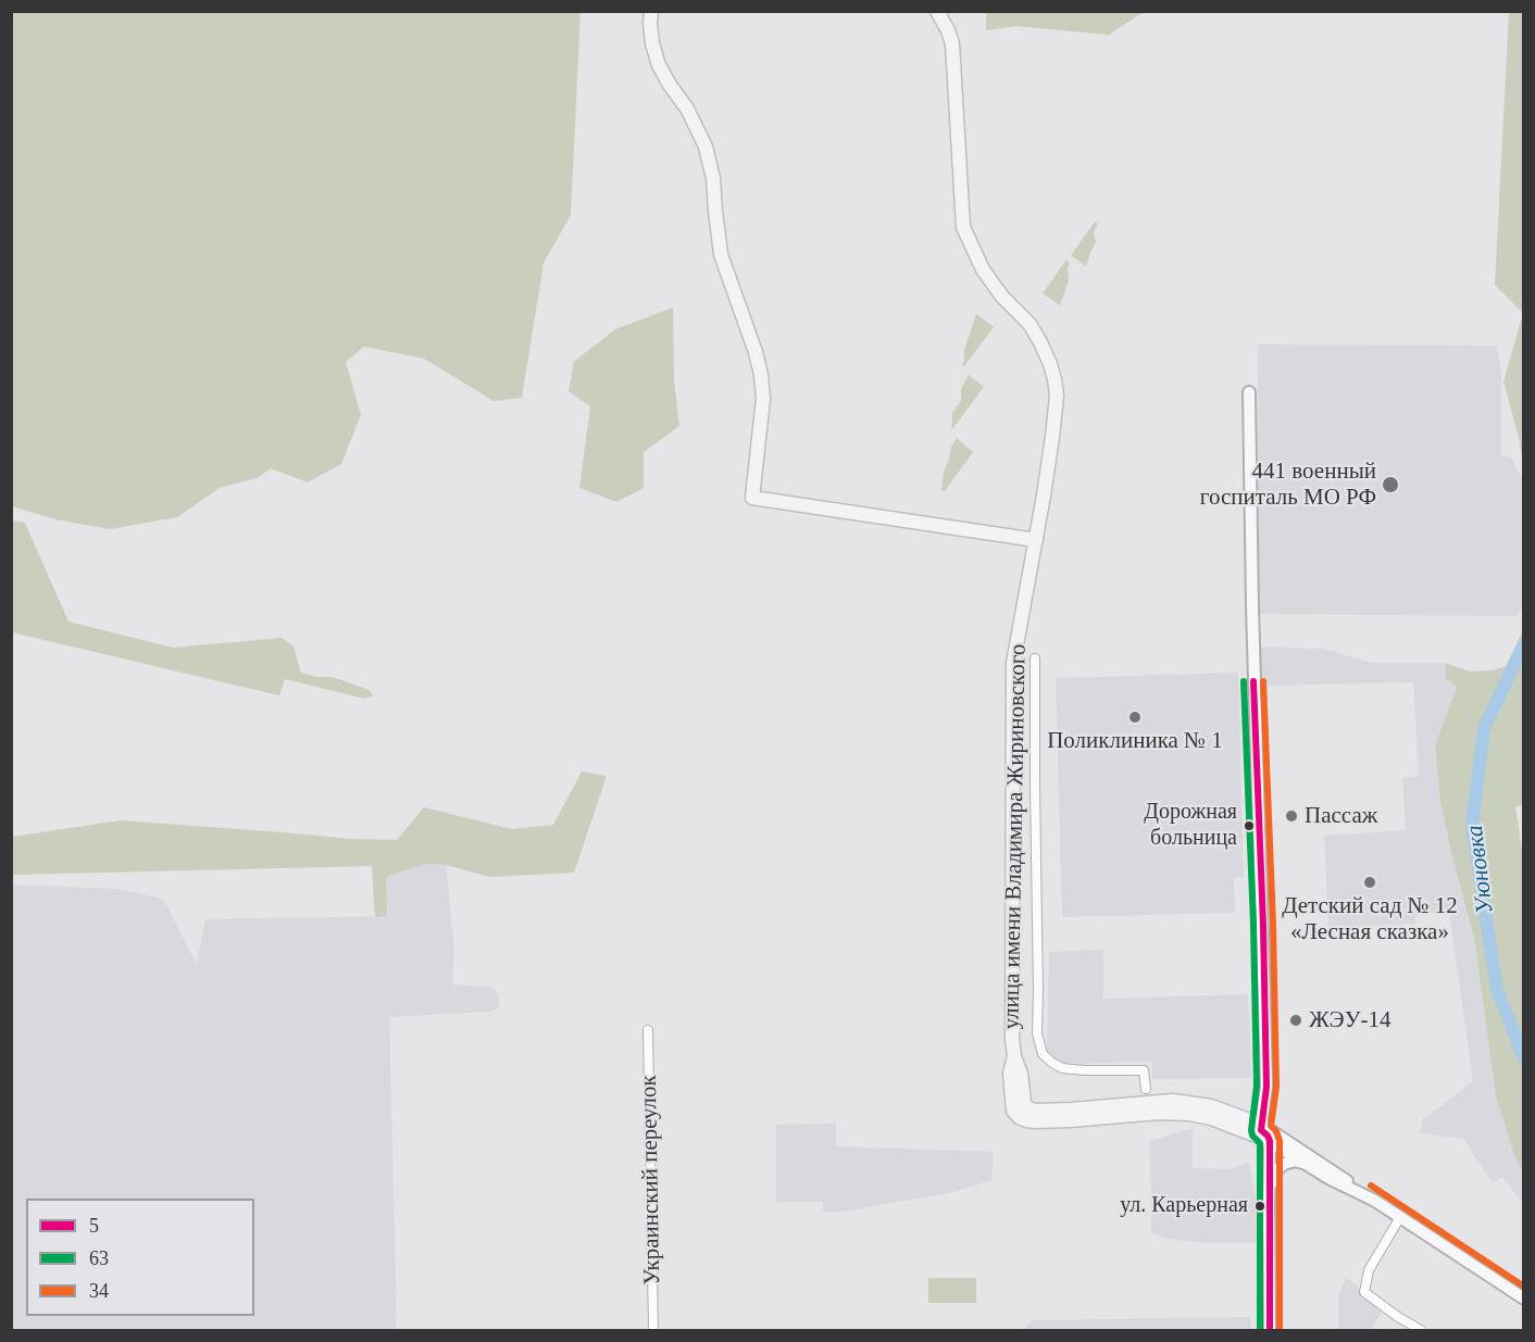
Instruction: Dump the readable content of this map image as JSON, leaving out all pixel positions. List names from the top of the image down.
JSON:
{
  "streets": {
    "main road": ["улица имени Владимира Жириновского"],
    "street": ["Украинский переулок"]
  },
  "water": ["Уюновка"],
  "places": [
    "441 военный госпиталь МО РФ",
    "Поликлиника № 1",
    "Пассаж",
    "Дорожная больница",
    "Детский сад № 12 «Лесная сказка»",
    "ЖЭУ-14",
    "ул. Карьерная"
  ],
  "lines": ["transit line 5", "transit line 63", "transit line 34"],
  "legend": ["5", "63", "34"]
}
